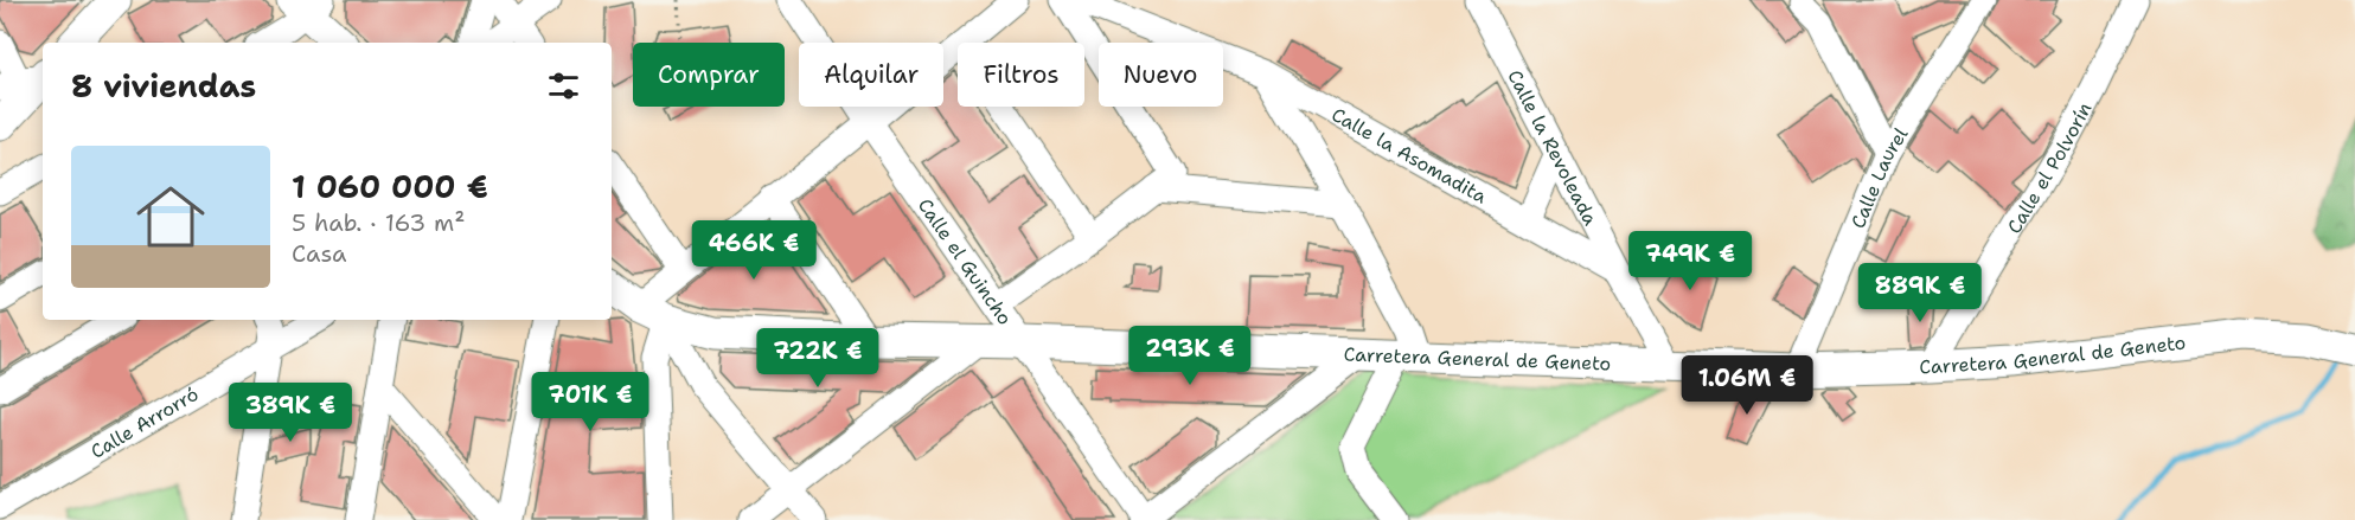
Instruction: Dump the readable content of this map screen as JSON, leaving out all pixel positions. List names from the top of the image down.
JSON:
{
  "streets": {
    "main road": ["Carretera General de Geneto"],
    "street": [
      "Calle la Revoleada",
      "Calle la Asomadita",
      "Calle el Polvorín",
      "Calle Laurel",
      "Calle el Guincho",
      "Calle Arrorró"
    ]
  },
  "crossings": [
    ["Calle la Revoleada", "Calle la Asomadita"],
    ["Calle la Revoleada", "Carretera General de Geneto"],
    ["Calle el Polvorín", "Carretera General de Geneto"],
    ["Calle Laurel", "Carretera General de Geneto"],
    ["Calle el Guincho", "Carretera General de Geneto"]
  ],
  "page": {
    "chip": [
      "Comprar",
      "Alquilar",
      "Filtros",
      "Nuevo"
    ],
    "heading": "8 viviendas",
    "list": [
      {
        "name": "1 060 000 €",
        "note": "5 hab. · 163 m² · Casa"
      }
    ],
    "price": [
      "466K €",
      "749K €",
      "889K €",
      "293K €",
      "722K €",
      "1.06M €",
      "701K €",
      "389K €"
    ]
  }
}
